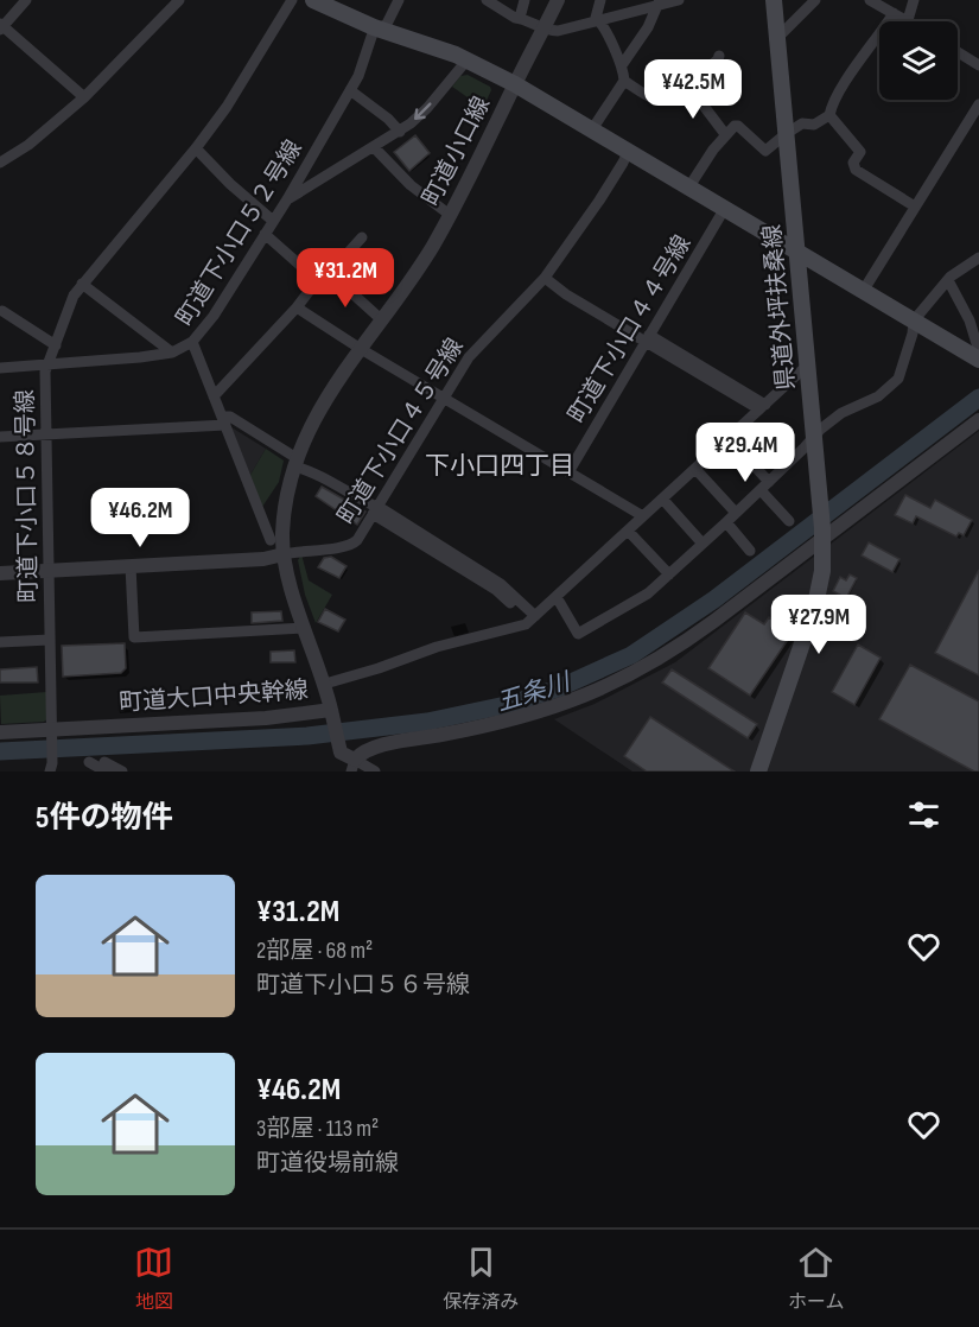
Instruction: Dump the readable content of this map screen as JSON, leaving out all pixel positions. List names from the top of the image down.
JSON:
{
  "streets": {
    "main road": ["県道外坪扶桑線"],
    "street": [
      "町道小口線",
      "町道下小口５２号線",
      "町道下小口４４号線",
      "町道下小口４５号線",
      "町道下小口５８号線",
      "町道大口中央幹線"
    ]
  },
  "crossings": [
    ["町道小口線", "町道下小口４５号線"],
    ["町道小口線", "町道大口中央幹線"],
    ["町道下小口５８号線", "町道大口中央幹線"]
  ],
  "districts": ["下小口四丁目"],
  "water": ["五条川"],
  "page": {
    "price": [
      "¥42.5M",
      "¥31.2M",
      "¥29.4M",
      "¥46.2M",
      "¥27.9M"
    ],
    "heading": "5件の物件",
    "list": [
      {
        "name": "¥31.2M",
        "note": "2部屋 · 68 m² · 町道下小口５６号線"
      },
      {
        "name": "¥46.2M",
        "note": "3部屋 · 113 m² · 町道役場前線"
      }
    ],
    "tabs": ["地図", "保存済み", "ホーム"]
  }
}
